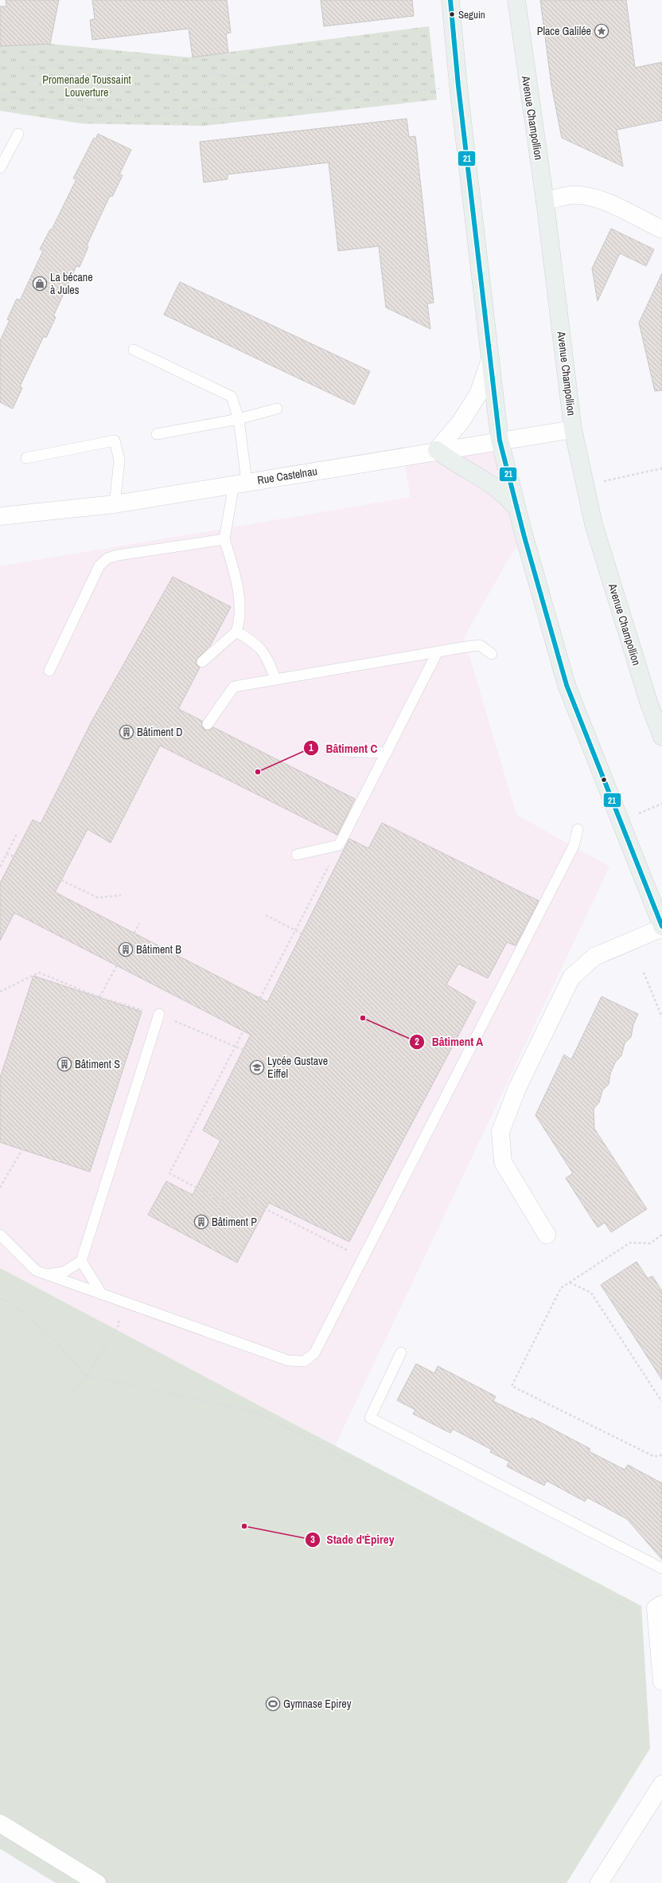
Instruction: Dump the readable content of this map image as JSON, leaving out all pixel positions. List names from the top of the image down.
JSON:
{
  "streets": {
    "main road": ["Avenue Champollion"],
    "street": ["Rue Castelnau"]
  },
  "crossings": [
    ["Avenue Champollion", "Rue Castelnau"]
  ],
  "parks": ["Promenade Toussaint Louverture"],
  "places": {
    "other": [
      "Seguin",
      "Bâtiment C",
      "Bâtiment A",
      "Stade d'Épirey"
    ],
    "place": ["Place Galilée"],
    "shop": ["La bécane à Jules"],
    "building": [
      "Bâtiment D",
      "Bâtiment B",
      "Bâtiment S",
      "Bâtiment P"
    ],
    "school or university": ["Lycée Gustave Eiffel"],
    "sports": ["Gymnase Epirey"]
  },
  "lines": ["transit line 21"]
}
